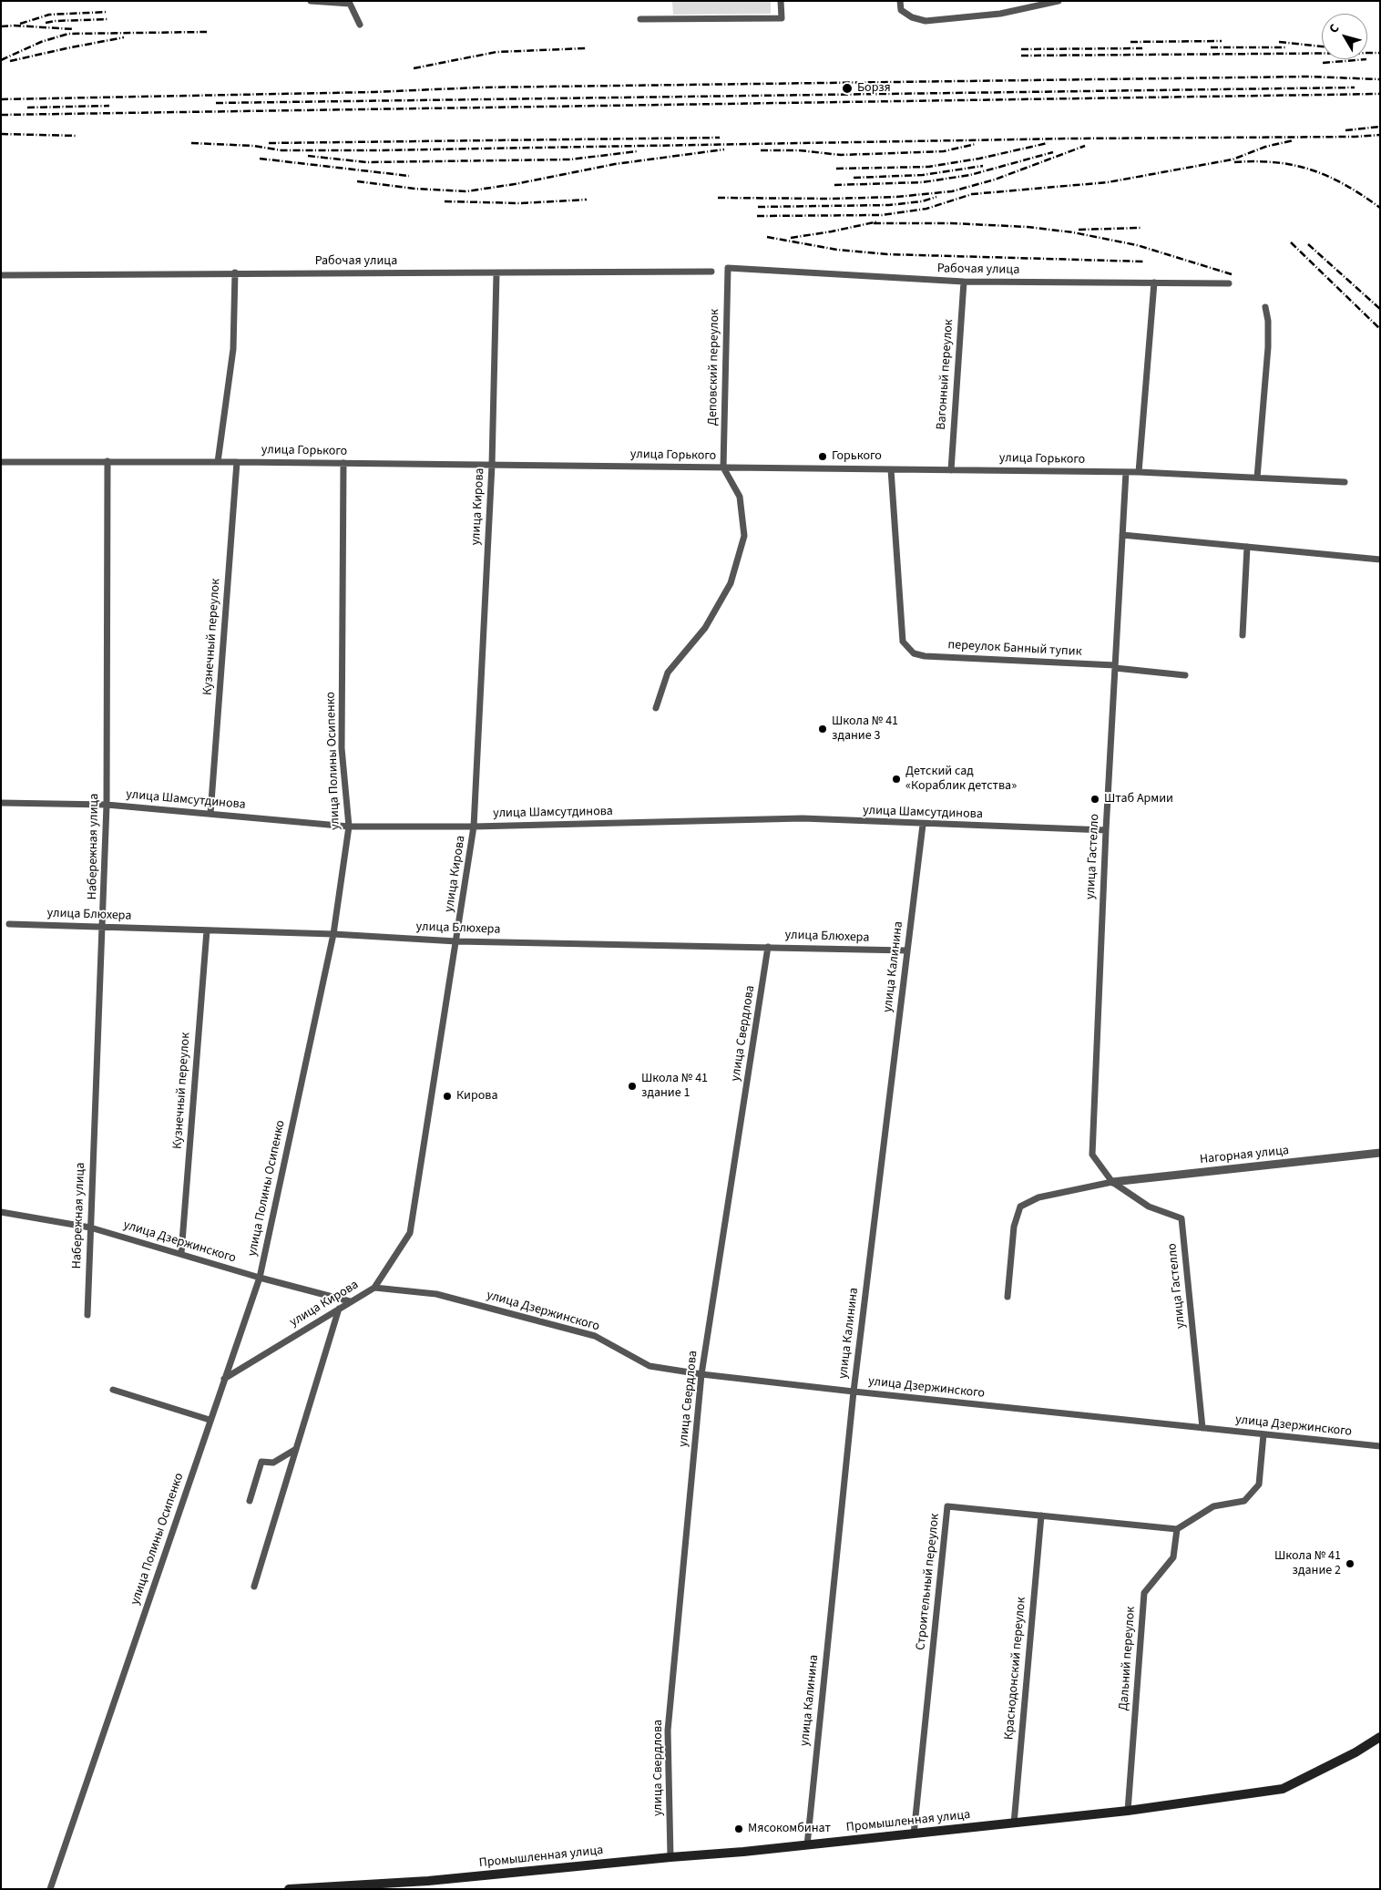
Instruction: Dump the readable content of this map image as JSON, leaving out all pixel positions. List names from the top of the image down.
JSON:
{
  "streets": {
    "main road": ["Промышленная улица"],
    "street": [
      "Рабочая улица",
      "Деповский переулок",
      "Вагонный переулок",
      "улица Горького",
      "улица Кирова",
      "Кузнечный переулок",
      "переулок Банный тупик",
      "улица Полины Осипенко",
      "улица Шамсутдинова",
      "Набережная улица",
      "улица Гастелло",
      "улица Блюхера",
      "улица Калинина",
      "улица Свердлова",
      "Нагорная улица",
      "улица Дзержинского",
      "Строительный переулок",
      "Дальний переулок",
      "Краснодонский переулок"
    ]
  },
  "crossings": [
    ["Рабочая улица", "Деповский переулок"],
    ["Рабочая улица", "Вагонный переулок"],
    ["Рабочая улица", "улица Кирова"],
    ["Деповский переулок", "улица Горького"],
    ["Вагонный переулок", "улица Горького"],
    ["улица Горького", "улица Кирова"],
    ["улица Горького", "Кузнечный переулок"],
    ["улица Горького", "переулок Банный тупик"],
    ["улица Горького", "улица Полины Осипенко"],
    ["улица Горького", "Набережная улица"],
    ["улица Горького", "улица Гастелло"],
    ["улица Кирова", "улица Полины Осипенко"],
    ["улица Кирова", "улица Шамсутдинова"],
    ["улица Кирова", "улица Блюхера"],
    ["улица Кирова", "улица Дзержинского"],
    ["Кузнечный переулок", "улица Шамсутдинова"],
    ["Кузнечный переулок", "улица Блюхера"],
    ["Кузнечный переулок", "улица Дзержинского"],
    ["переулок Банный тупик", "улица Гастелло"],
    ["улица Полины Осипенко", "улица Шамсутдинова"],
    ["улица Полины Осипенко", "улица Блюхера"],
    ["улица Полины Осипенко", "улица Дзержинского"],
    ["улица Шамсутдинова", "Набережная улица"],
    ["улица Шамсутдинова", "улица Гастелло"],
    ["улица Шамсутдинова", "улица Калинина"],
    ["Набережная улица", "улица Блюхера"],
    ["Набережная улица", "улица Дзержинского"],
    ["улица Гастелло", "Нагорная улица"],
    ["улица Гастелло", "улица Дзержинского"],
    ["улица Блюхера", "улица Калинина"],
    ["улица Блюхера", "улица Свердлова"],
    ["улица Калинина", "улица Дзержинского"],
    ["улица Калинина", "Промышленная улица"],
    ["улица Свердлова", "улица Дзержинского"],
    ["улица Свердлова", "Промышленная улица"],
    ["Строительный переулок", "Дальний переулок"],
    ["Строительный переулок", "Краснодонский переулок"],
    ["Строительный переулок", "Промышленная улица"],
    ["Дальний переулок", "Промышленная улица"],
    ["Краснодонский переулок", "Промышленная улица"]
  ],
  "places": [
    "Борзя",
    "Горького",
    "Школа № 41 здание 3",
    "Детский сад «Кораблик детства»",
    "Штаб Армии",
    "Школа № 41 здание 1",
    "Кирова",
    "Школа № 41 здание 2",
    "Мясокомбинат"
  ],
  "north": "top left"
}
